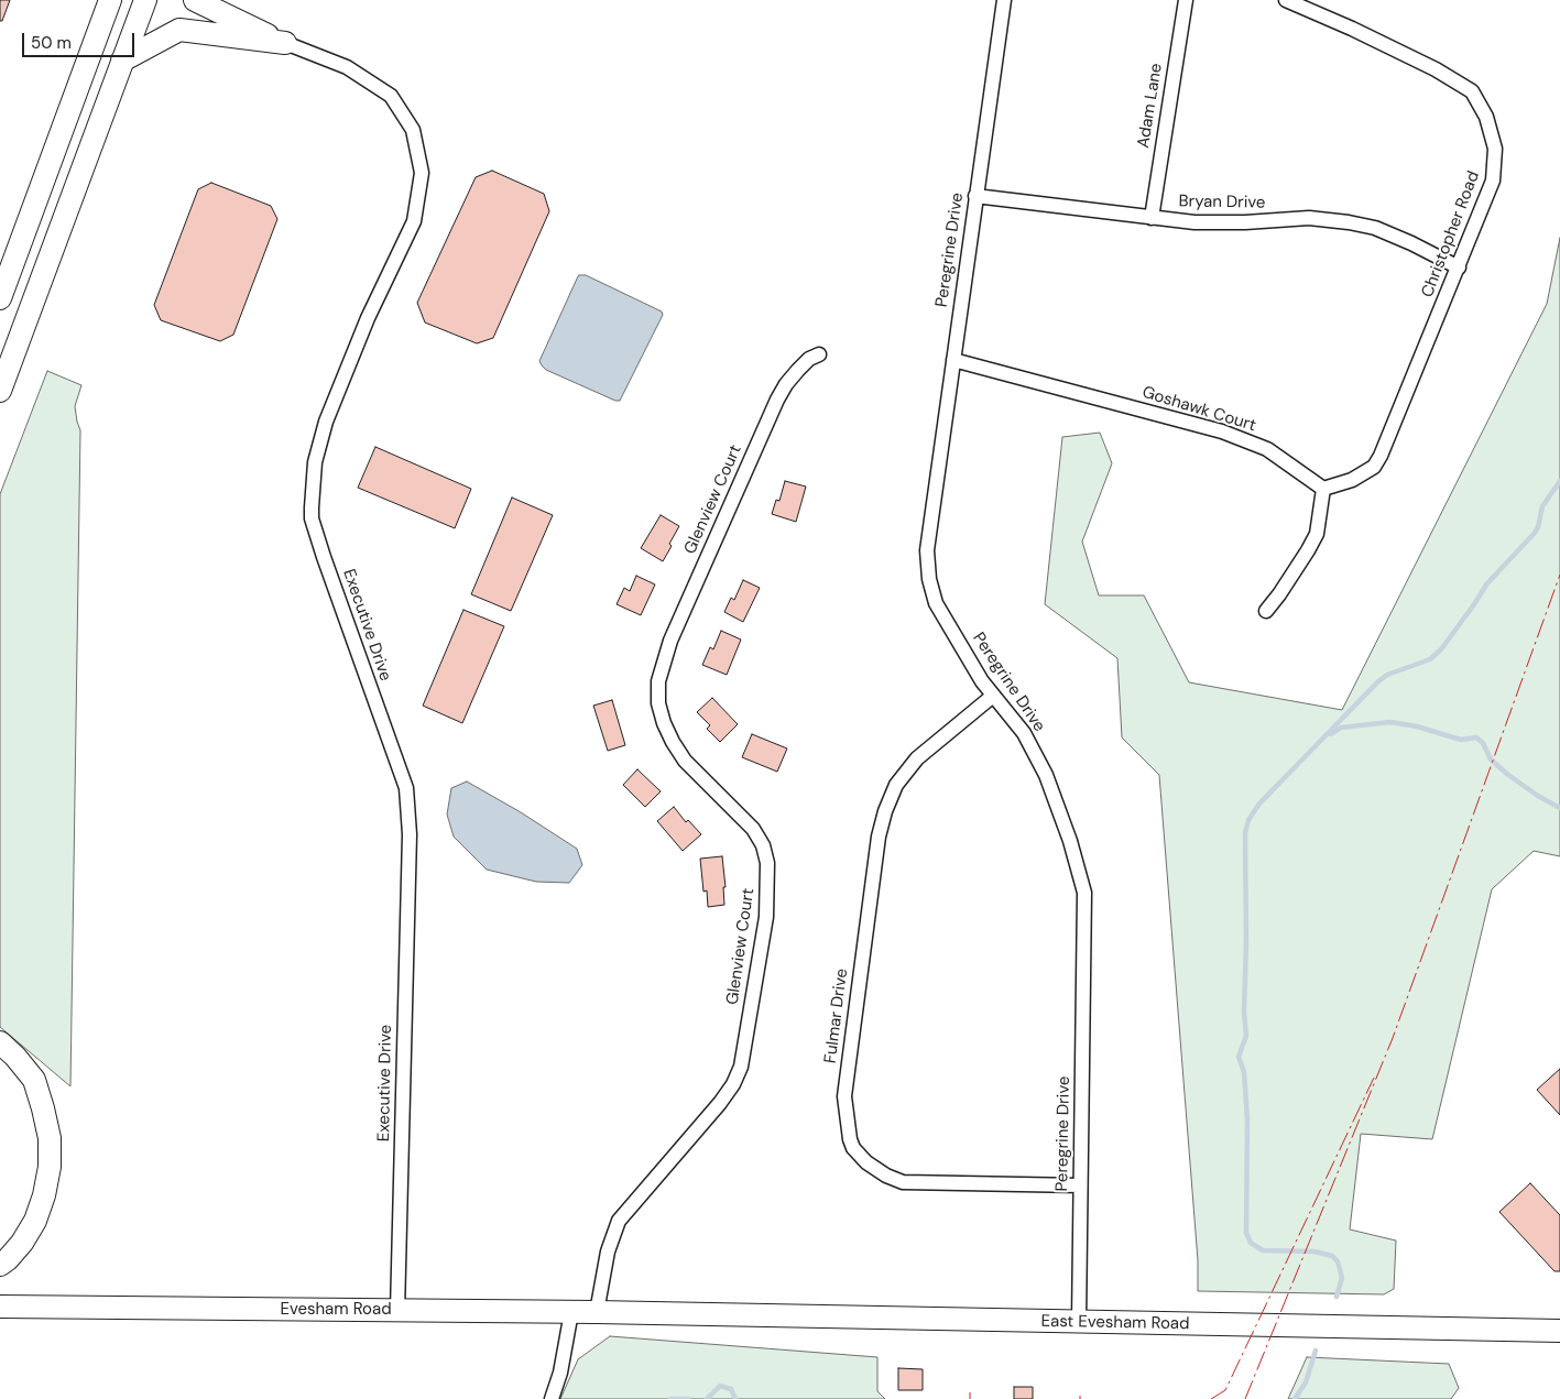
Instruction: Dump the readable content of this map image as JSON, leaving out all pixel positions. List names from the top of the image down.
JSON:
{
  "streets": {
    "main road": ["Evesham Road", "East Evesham Road"],
    "street": [
      "Adam Lane",
      "Bryan Drive",
      "Christopher Road",
      "Peregrine Drive",
      "Goshawk Court",
      "Glenview Court",
      "Executive Drive",
      "Fulmar Drive"
    ]
  },
  "crossings": [
    ["Adam Lane", "Bryan Drive"],
    ["Bryan Drive", "Christopher Road"],
    ["Bryan Drive", "Peregrine Drive"],
    ["Christopher Road", "Goshawk Court"],
    ["Peregrine Drive", "Goshawk Court"],
    ["Peregrine Drive", "Fulmar Drive"],
    ["Peregrine Drive", "East Evesham Road"],
    ["Glenview Court", "Evesham Road"],
    ["Executive Drive", "Evesham Road"],
    ["Evesham Road", "East Evesham Road"]
  ],
  "scale_bar": "50 m"
}
